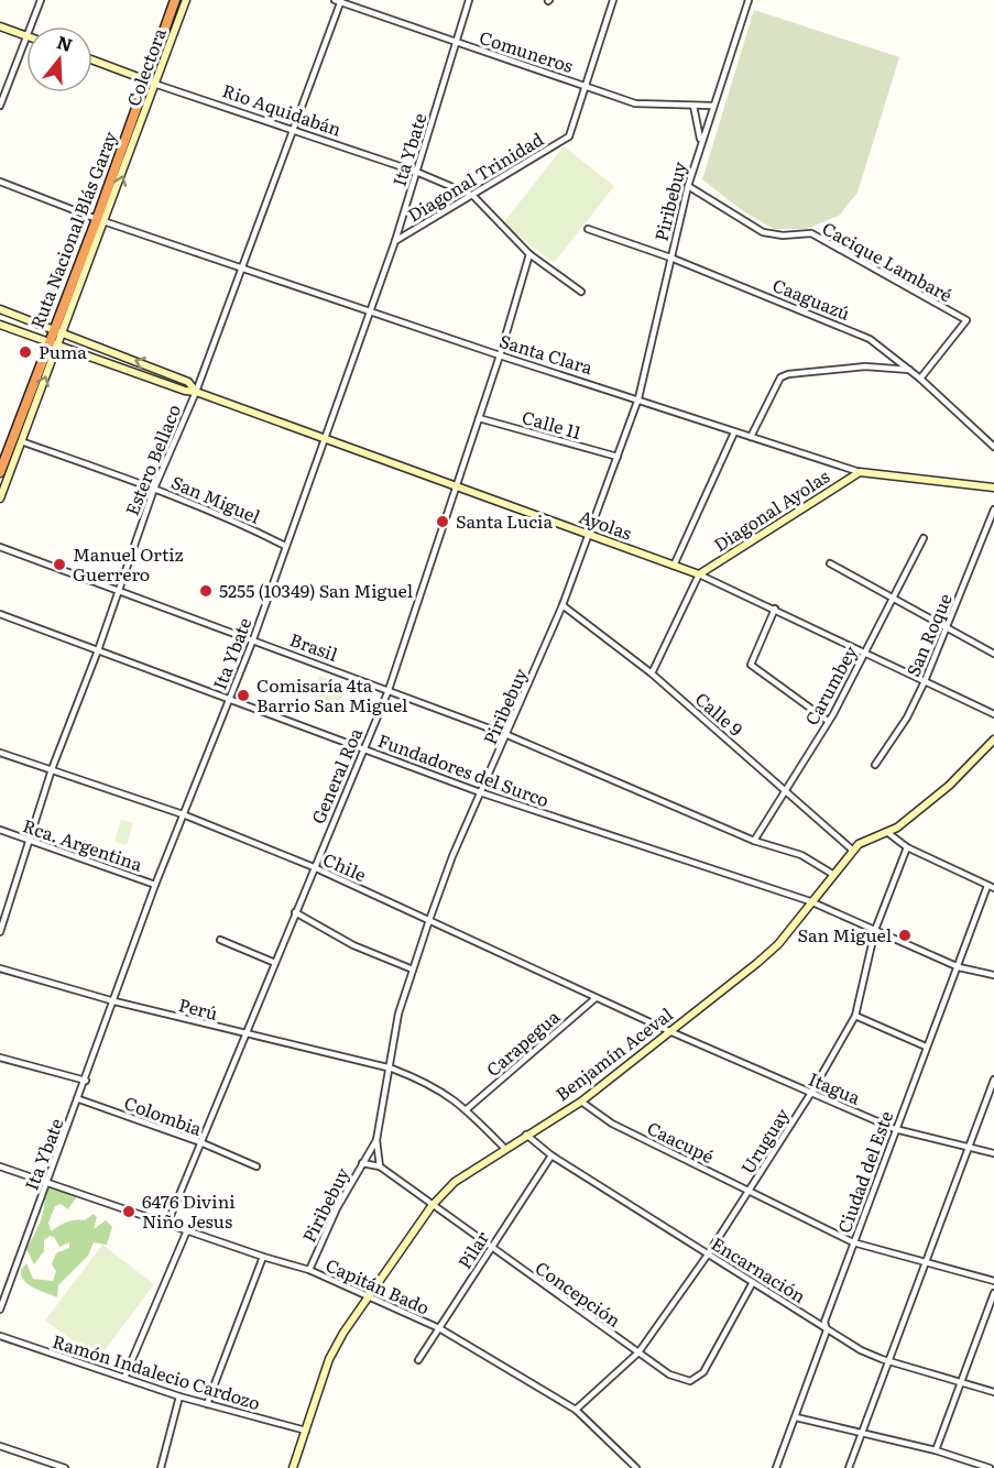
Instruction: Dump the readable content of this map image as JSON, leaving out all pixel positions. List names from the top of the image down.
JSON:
{
  "streets": {
    "highway": ["Ruta Nacional Blás Garay"],
    "street": [
      "Comuneros",
      "Colectora",
      "Rio Aquidabán",
      "Ita Ybate",
      "Diagonal Trinidad",
      "Piribebuy",
      "Cacique Lambaré",
      "Caaguazú",
      "Santa Clara",
      "Calle 11",
      "Estero Bellaco",
      "San Miguel",
      "Diagonal Ayolas",
      "Ayolas",
      "San Roque",
      "Brasil",
      "Carumbey",
      "Calle 9",
      "Fundadores del Surco",
      "General Roa",
      "Rca. Argentina",
      "Chile",
      "Perú",
      "Carapegua",
      "Benjamín Aceval",
      "Itagua",
      "Colombia",
      "Uruguay",
      "Caacupé",
      "Ciudad del Este",
      "Pilar",
      "Encarnación",
      "Capitán Bado",
      "Concepción",
      "Ramón Indalecio Cardozo"
    ]
  },
  "crossings": [
    ["Comuneros", "Ita Ybate"],
    ["Comuneros", "Diagonal Trinidad"],
    ["Comuneros", "Piribebuy"],
    ["Comuneros", "Estero Bellaco"],
    ["Colectora", "Rio Aquidabán"],
    ["Colectora", "Ruta Nacional Blás Garay"],
    ["Rio Aquidabán", "Ita Ybate"],
    ["Rio Aquidabán", "Diagonal Trinidad"],
    ["Rio Aquidabán", "Ruta Nacional Blás Garay"],
    ["Rio Aquidabán", "Estero Bellaco"],
    ["Ita Ybate", "Diagonal Trinidad"],
    ["Ita Ybate", "Santa Clara"],
    ["Ita Ybate", "San Miguel"],
    ["Ita Ybate", "Ayolas"],
    ["Ita Ybate", "Brasil"],
    ["Ita Ybate", "Fundadores del Surco"],
    ["Ita Ybate", "Rca. Argentina"],
    ["Ita Ybate", "Chile"],
    ["Ita Ybate", "Perú"],
    ["Ita Ybate", "Colombia"],
    ["Ita Ybate", "Capitán Bado"],
    ["Piribebuy", "Cacique Lambaré"],
    ["Piribebuy", "Caaguazú"],
    ["Piribebuy", "Santa Clara"],
    ["Piribebuy", "Calle 11"],
    ["Piribebuy", "Ayolas"],
    ["Piribebuy", "Brasil"],
    ["Piribebuy", "Calle 9"],
    ["Piribebuy", "Fundadores del Surco"],
    ["Piribebuy", "Chile"],
    ["Piribebuy", "Perú"],
    ["Piribebuy", "Capitán Bado"],
    ["Ruta Nacional Blás Garay", "Santa Clara"],
    ["Cacique Lambaré", "Caaguazú"],
    ["Santa Clara", "Estero Bellaco"],
    ["Santa Clara", "Diagonal Ayolas"],
    ["Santa Clara", "General Roa"],
    ["Calle 11", "General Roa"],
    ["Estero Bellaco", "San Miguel"],
    ["Estero Bellaco", "Ayolas"],
    ["Estero Bellaco", "Brasil"],
    ["Estero Bellaco", "Fundadores del Surco"],
    ["Estero Bellaco", "Rca. Argentina"],
    ["Estero Bellaco", "Chile"],
    ["Diagonal Ayolas", "Ayolas"],
    ["Ayolas", "San Roque"],
    ["Ayolas", "Carumbey"],
    ["Ayolas", "General Roa"],
    ["Brasil", "Carumbey"],
    ["Brasil", "General Roa"],
    ["Brasil", "Benjamín Aceval"],
    ["Carumbey", "Calle 9"],
    ["Calle 9", "Benjamín Aceval"],
    ["Fundadores del Surco", "General Roa"],
    ["Fundadores del Surco", "Benjamín Aceval"],
    ["Fundadores del Surco", "Uruguay"],
    ["Fundadores del Surco", "Ciudad del Este"],
    ["General Roa", "Chile"],
    ["General Roa", "Perú"],
    ["General Roa", "Colombia"],
    ["General Roa", "Capitán Bado"],
    ["Chile", "Carapegua"],
    ["Chile", "Benjamín Aceval"],
    ["Chile", "Itagua"],
    ["Perú", "Carapegua"],
    ["Perú", "Benjamín Aceval"],
    ["Benjamín Aceval", "Itagua"],
    ["Benjamín Aceval", "Caacupé"],
    ["Benjamín Aceval", "Encarnación"],
    ["Benjamín Aceval", "Capitán Bado"],
    ["Benjamín Aceval", "Concepción"],
    ["Benjamín Aceval", "Ramón Indalecio Cardozo"],
    ["Itagua", "Uruguay"],
    ["Itagua", "Ciudad del Este"],
    ["Uruguay", "Caacupé"],
    ["Uruguay", "Encarnación"],
    ["Uruguay", "Capitán Bado"],
    ["Uruguay", "Concepción"],
    ["Caacupé", "Ciudad del Este"],
    ["Ciudad del Este", "Encarnación"],
    ["Pilar", "Encarnación"],
    ["Pilar", "Capitán Bado"],
    ["Pilar", "Concepción"],
    ["Encarnación", "Concepción"]
  ],
  "places": [
    "Puma",
    "Santa Lucia",
    "Manuel Ortiz Guerrero",
    "5255 (10349) San Miguel",
    "Comisaría 4ta Barrio San Miguel",
    "San Miguel",
    "6476 Divini Niño Jesus"
  ],
  "north": "top"
}
